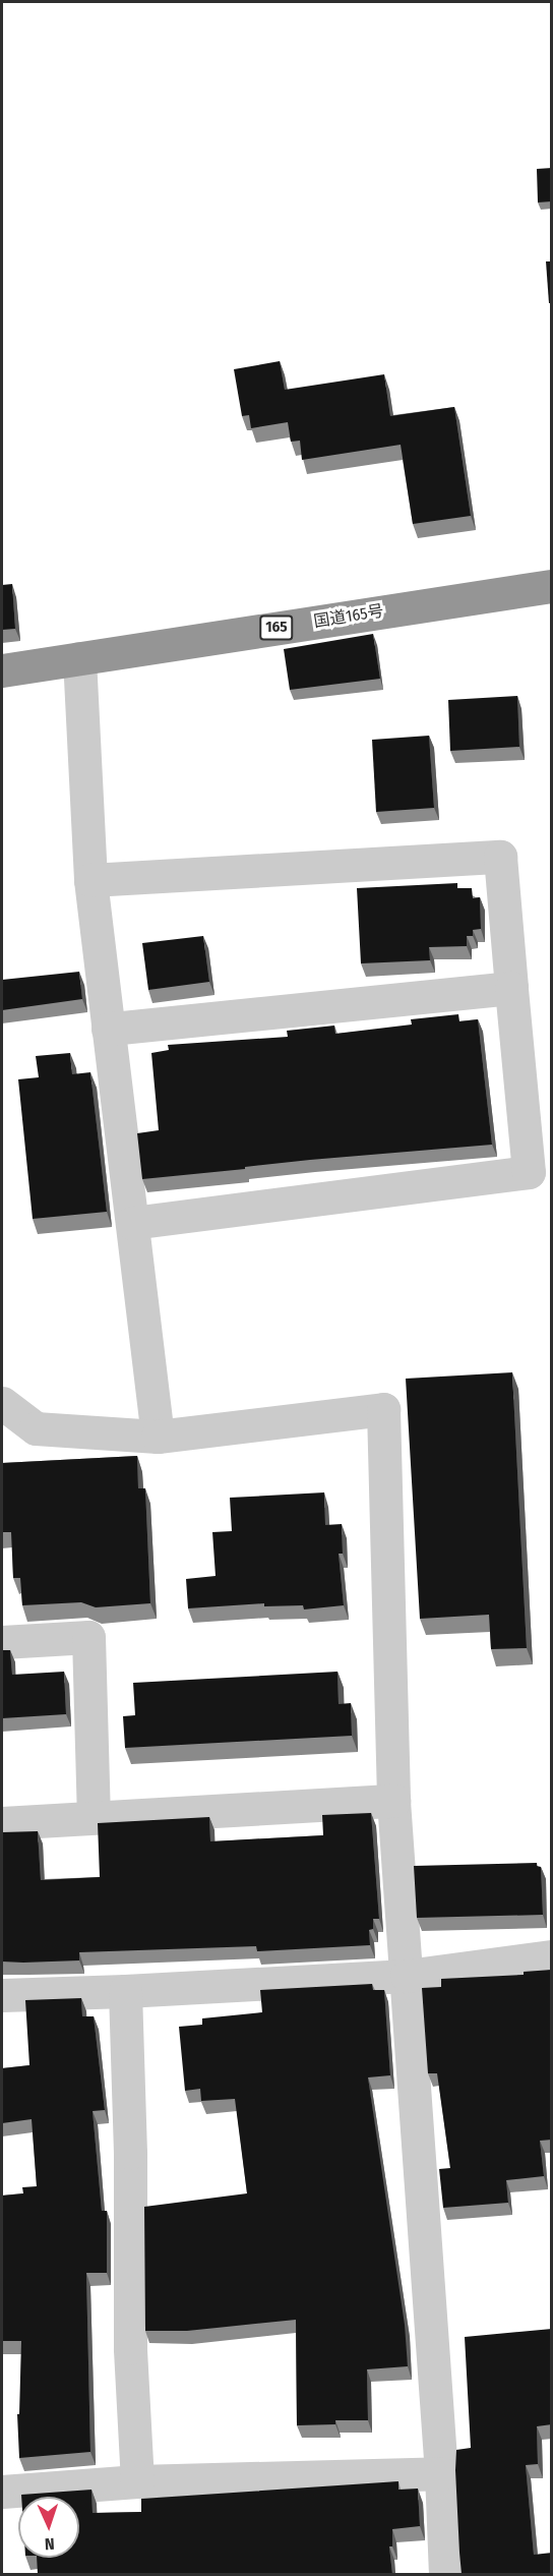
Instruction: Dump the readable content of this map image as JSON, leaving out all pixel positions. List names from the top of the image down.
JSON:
{
  "streets": {
    "highway": ["国道165号", "165"]
  },
  "north": "bottom"
}
